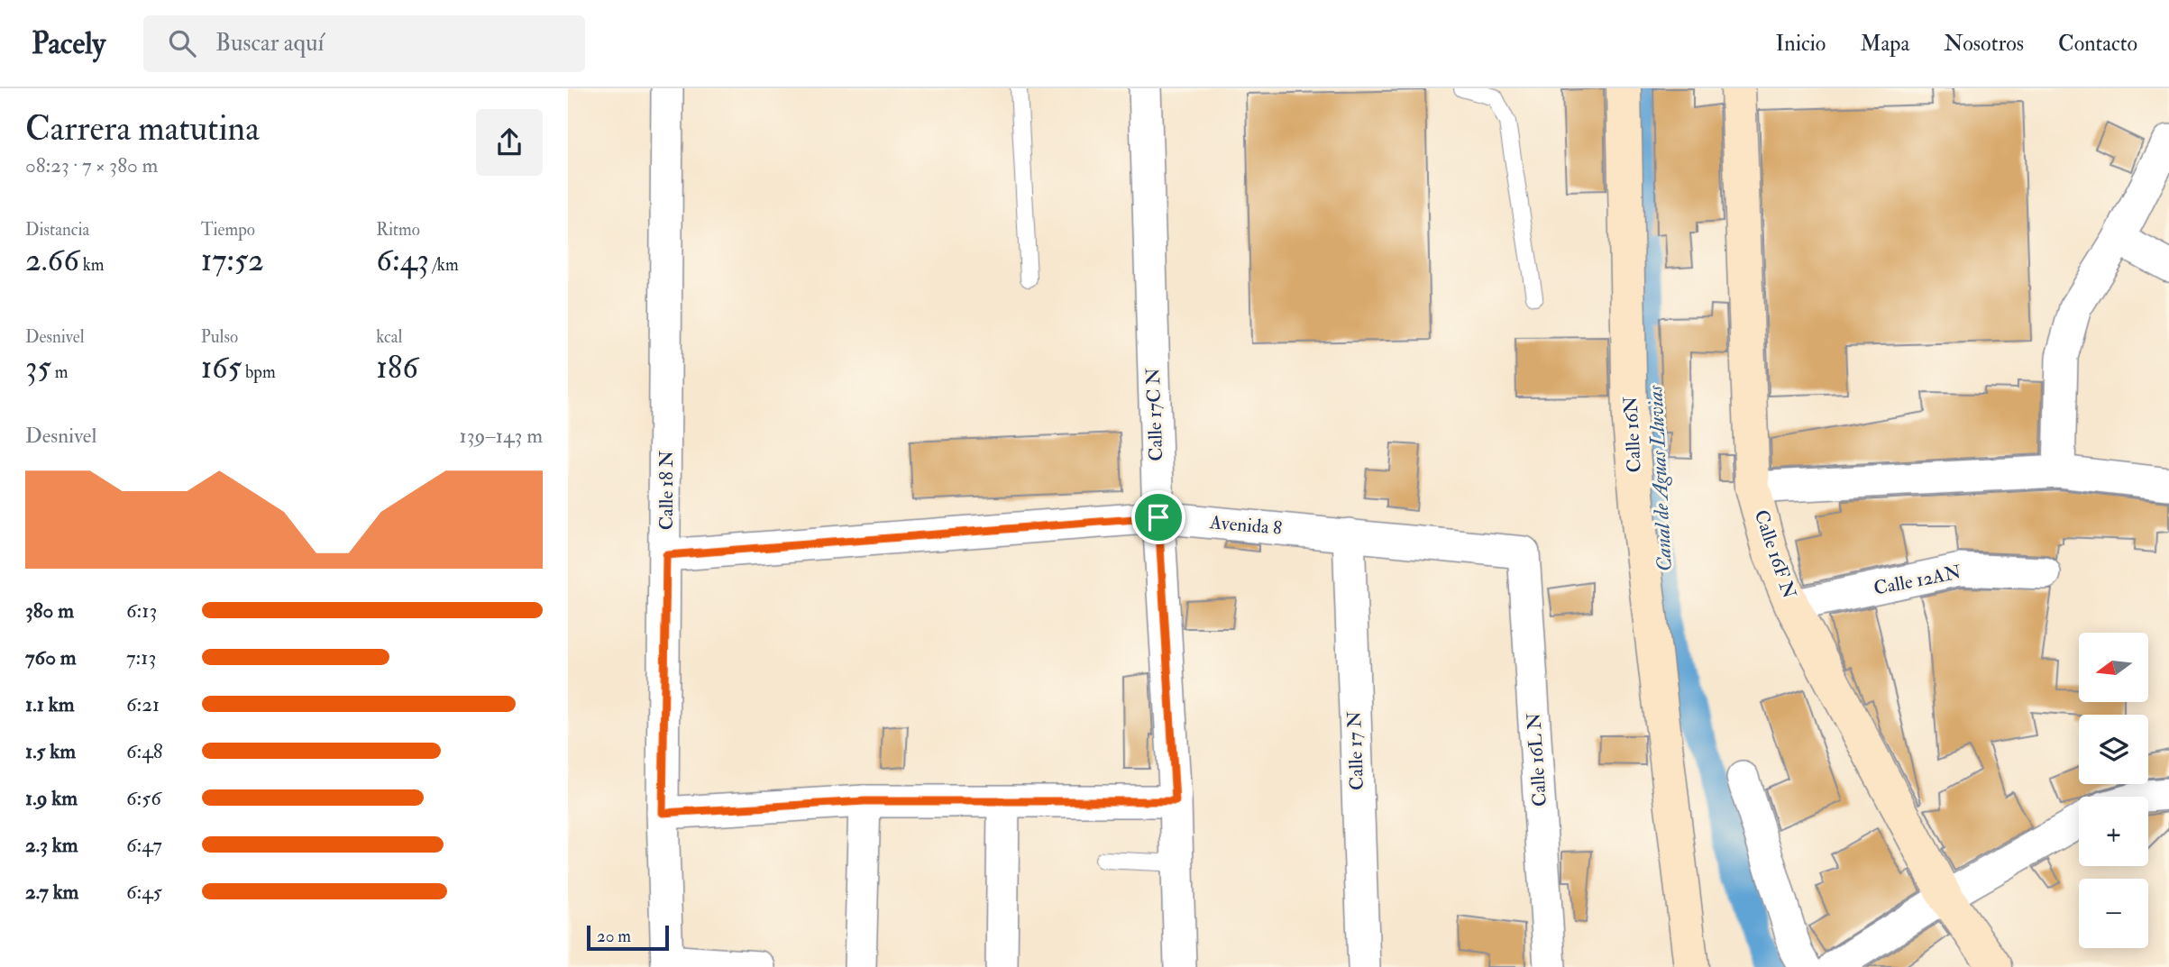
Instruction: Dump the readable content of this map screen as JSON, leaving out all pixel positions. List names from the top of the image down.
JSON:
{
  "streets": {
    "street": [
      "Calle 17C N",
      "Calle 16N",
      "Calle 18 N",
      "Avenida 8",
      "Calle 16F N",
      "Calle 12AN",
      "Calle 17 N",
      "Calle 16L N"
    ]
  },
  "crossings": [
    ["Calle 17C N", "Avenida 8"],
    ["Calle 18 N", "Avenida 8"],
    ["Avenida 8", "Calle 17 N"],
    ["Avenida 8", "Calle 16L N"],
    ["Calle 16F N", "Calle 12AN"]
  ],
  "water": ["Canal de Aguas Lluvias"],
  "scale_bar": "20 m",
  "north": "left",
  "page": {
    "header": "Pacely",
    "search": "Buscar aquí",
    "nav": [
      "Inicio",
      "Mapa",
      "Nosotros",
      "Contacto"
    ],
    "heading": ["Carrera matutina", "08:23 · 7 × 380 m"],
    "stats": [
      ["Distancia", "2.66 km"],
      ["Tiempo", "17:52"],
      ["Ritmo", "6:43 /km"],
      ["Desnivel", "35 m"],
      ["Pulso", "165 bpm"],
      ["kcal", "186"]
    ],
    "chart": ["Desnivel", "139–143 m"],
    "list": [
      {
        "name": "380 m",
        "note": "6:13"
      },
      {
        "name": "760 m",
        "note": "7:13"
      },
      {
        "name": "1.1 km",
        "note": "6:21"
      },
      {
        "name": "1.5 km",
        "note": "6:48"
      },
      {
        "name": "1.9 km",
        "note": "6:56"
      },
      {
        "name": "2.3 km",
        "note": "6:47"
      },
      {
        "name": "2.7 km",
        "note": "6:45"
      }
    ],
    "map_buttons": ["+", "−"],
    "scale": "20 m"
  }
}
